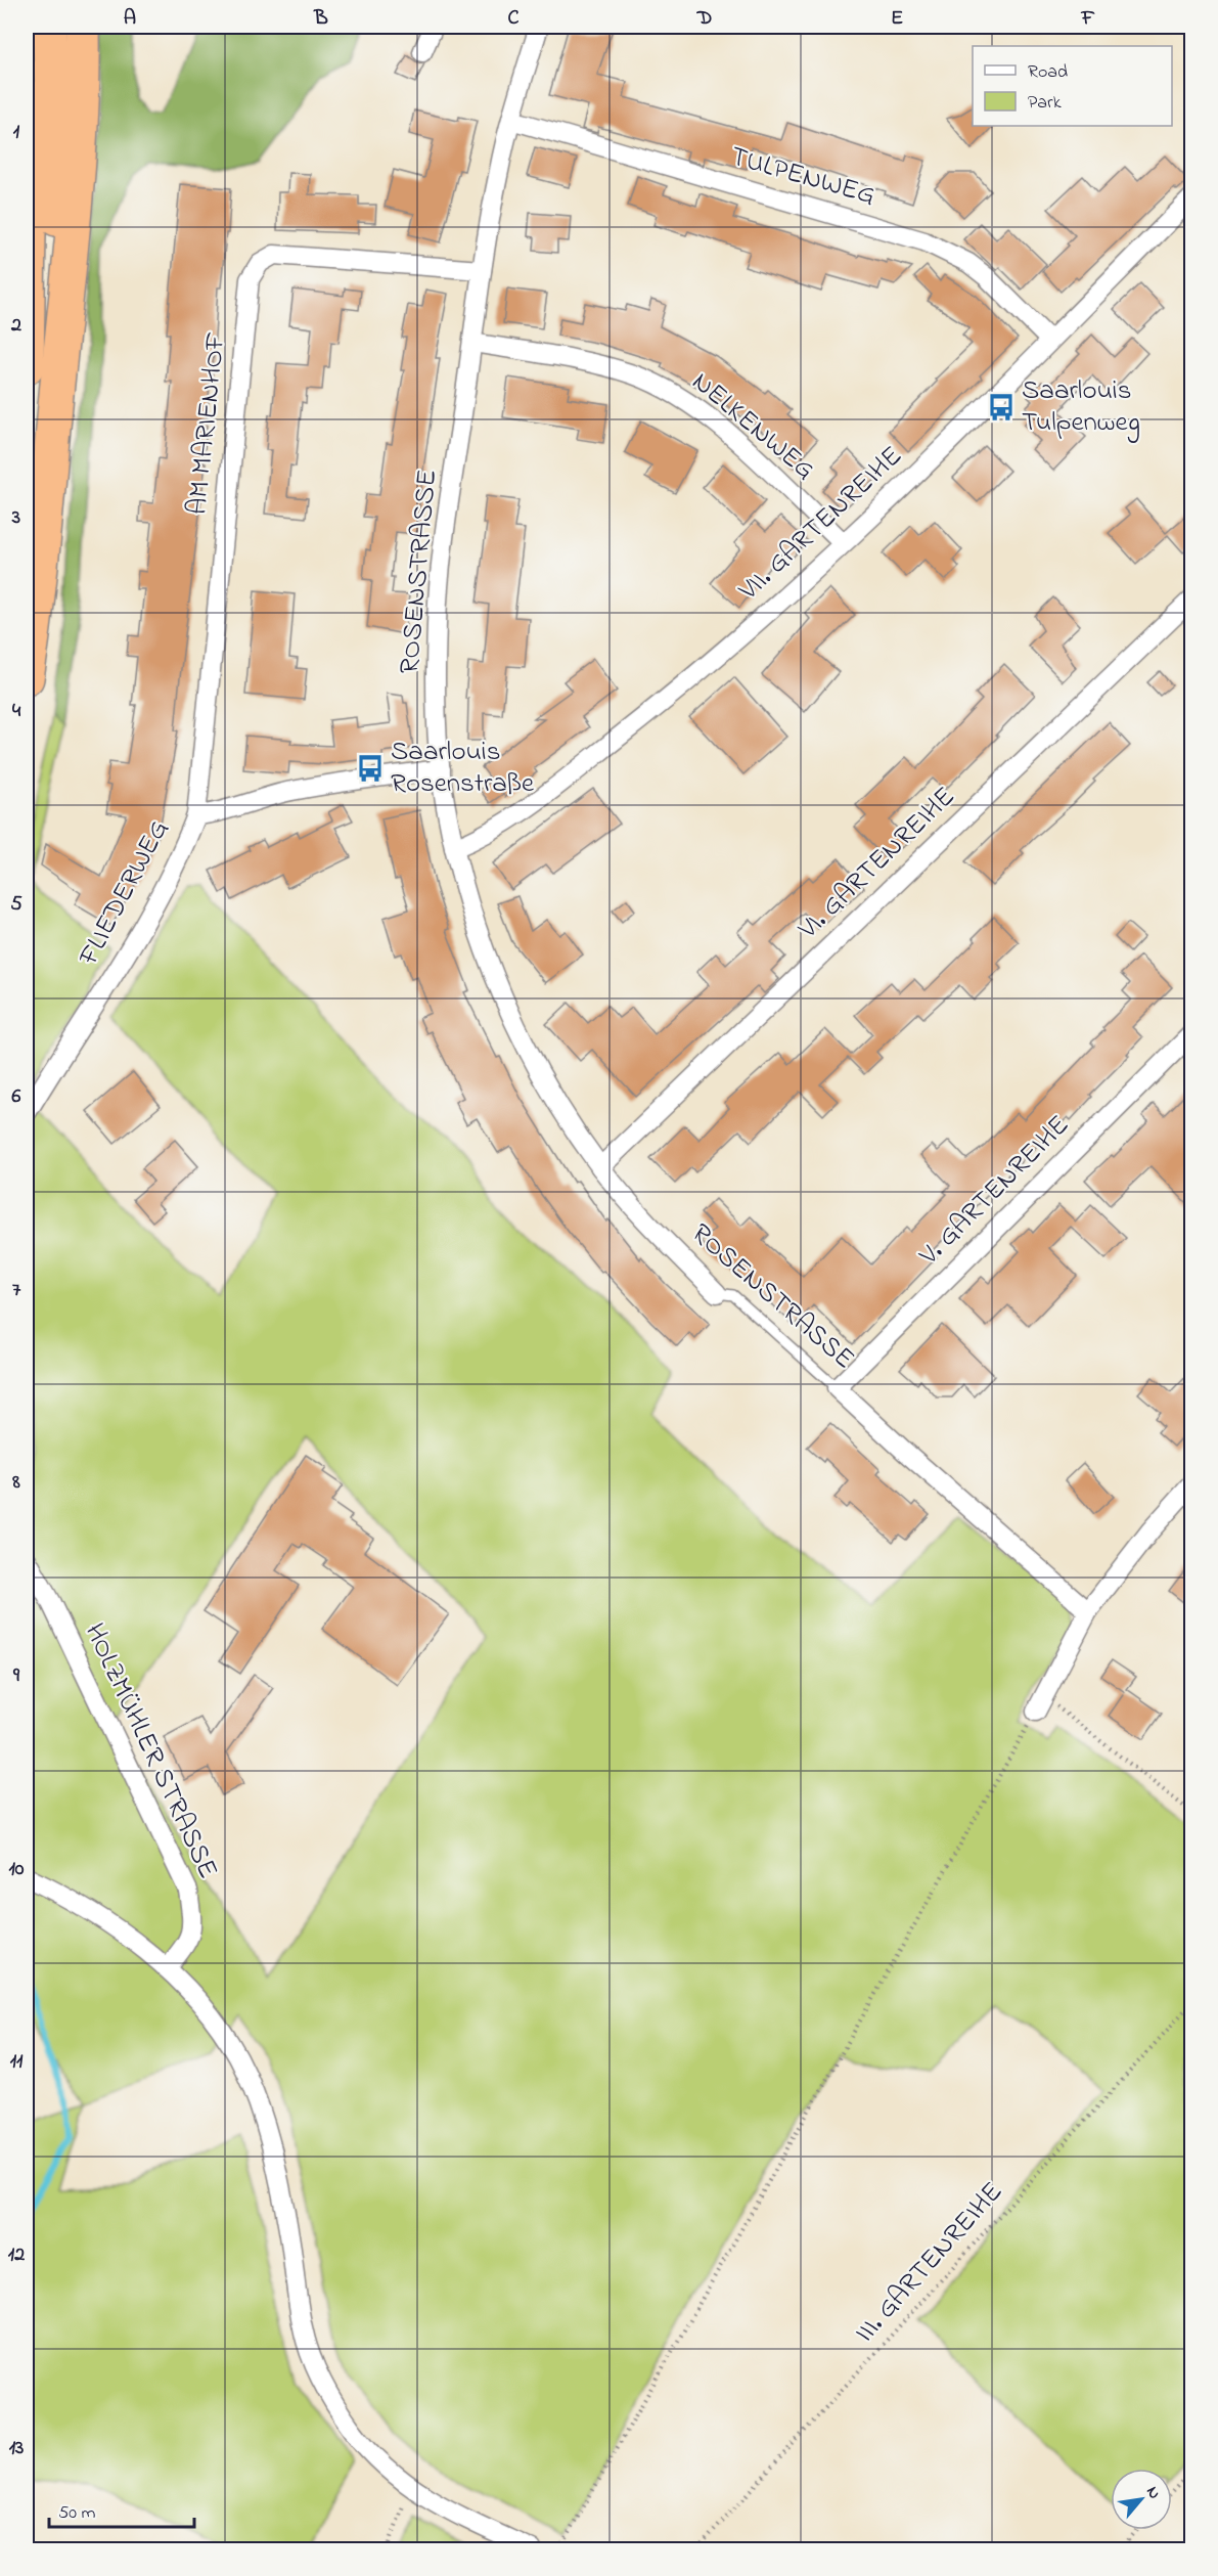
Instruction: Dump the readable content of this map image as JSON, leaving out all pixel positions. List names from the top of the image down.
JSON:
{
  "streets": {
    "street": [
      "TULPENWEG",
      "AM MARIENHOF",
      "NELKENWEG",
      "VII. GARTENREIHE",
      "ROSENSTRASSE",
      "VI. GARTENREIHE",
      "FLIEDERWEG",
      "V. GARTENREIHE",
      "HOLZMÜHLER STRASSE"
    ],
    "path": ["III. GARTENREIHE"]
  },
  "crossings": [
    ["TULPENWEG", "VII. GARTENREIHE"],
    ["TULPENWEG", "ROSENSTRASSE"],
    ["AM MARIENHOF", "ROSENSTRASSE"],
    ["AM MARIENHOF", "FLIEDERWEG"],
    ["NELKENWEG", "VII. GARTENREIHE"],
    ["NELKENWEG", "ROSENSTRASSE"],
    ["VII. GARTENREIHE", "ROSENSTRASSE"],
    ["ROSENSTRASSE", "VI. GARTENREIHE"],
    ["ROSENSTRASSE", "FLIEDERWEG"],
    ["ROSENSTRASSE", "V. GARTENREIHE"]
  ],
  "places": {
    "bus stop": ["Saarlouis Tulpenweg", "Saarlouis Rosenstraße"]
  },
  "legend": ["Road", "Park"],
  "scale_bar": "50 m",
  "north": "top right",
  "grid": {
    "columns": [
      "A",
      "B",
      "C",
      "D",
      "E",
      "F"
    ],
    "rows": [
      "1",
      "2",
      "3",
      "4",
      "5",
      "6",
      "7",
      "8",
      "9",
      "10",
      "11",
      "12",
      "13"
    ]
  }
}
